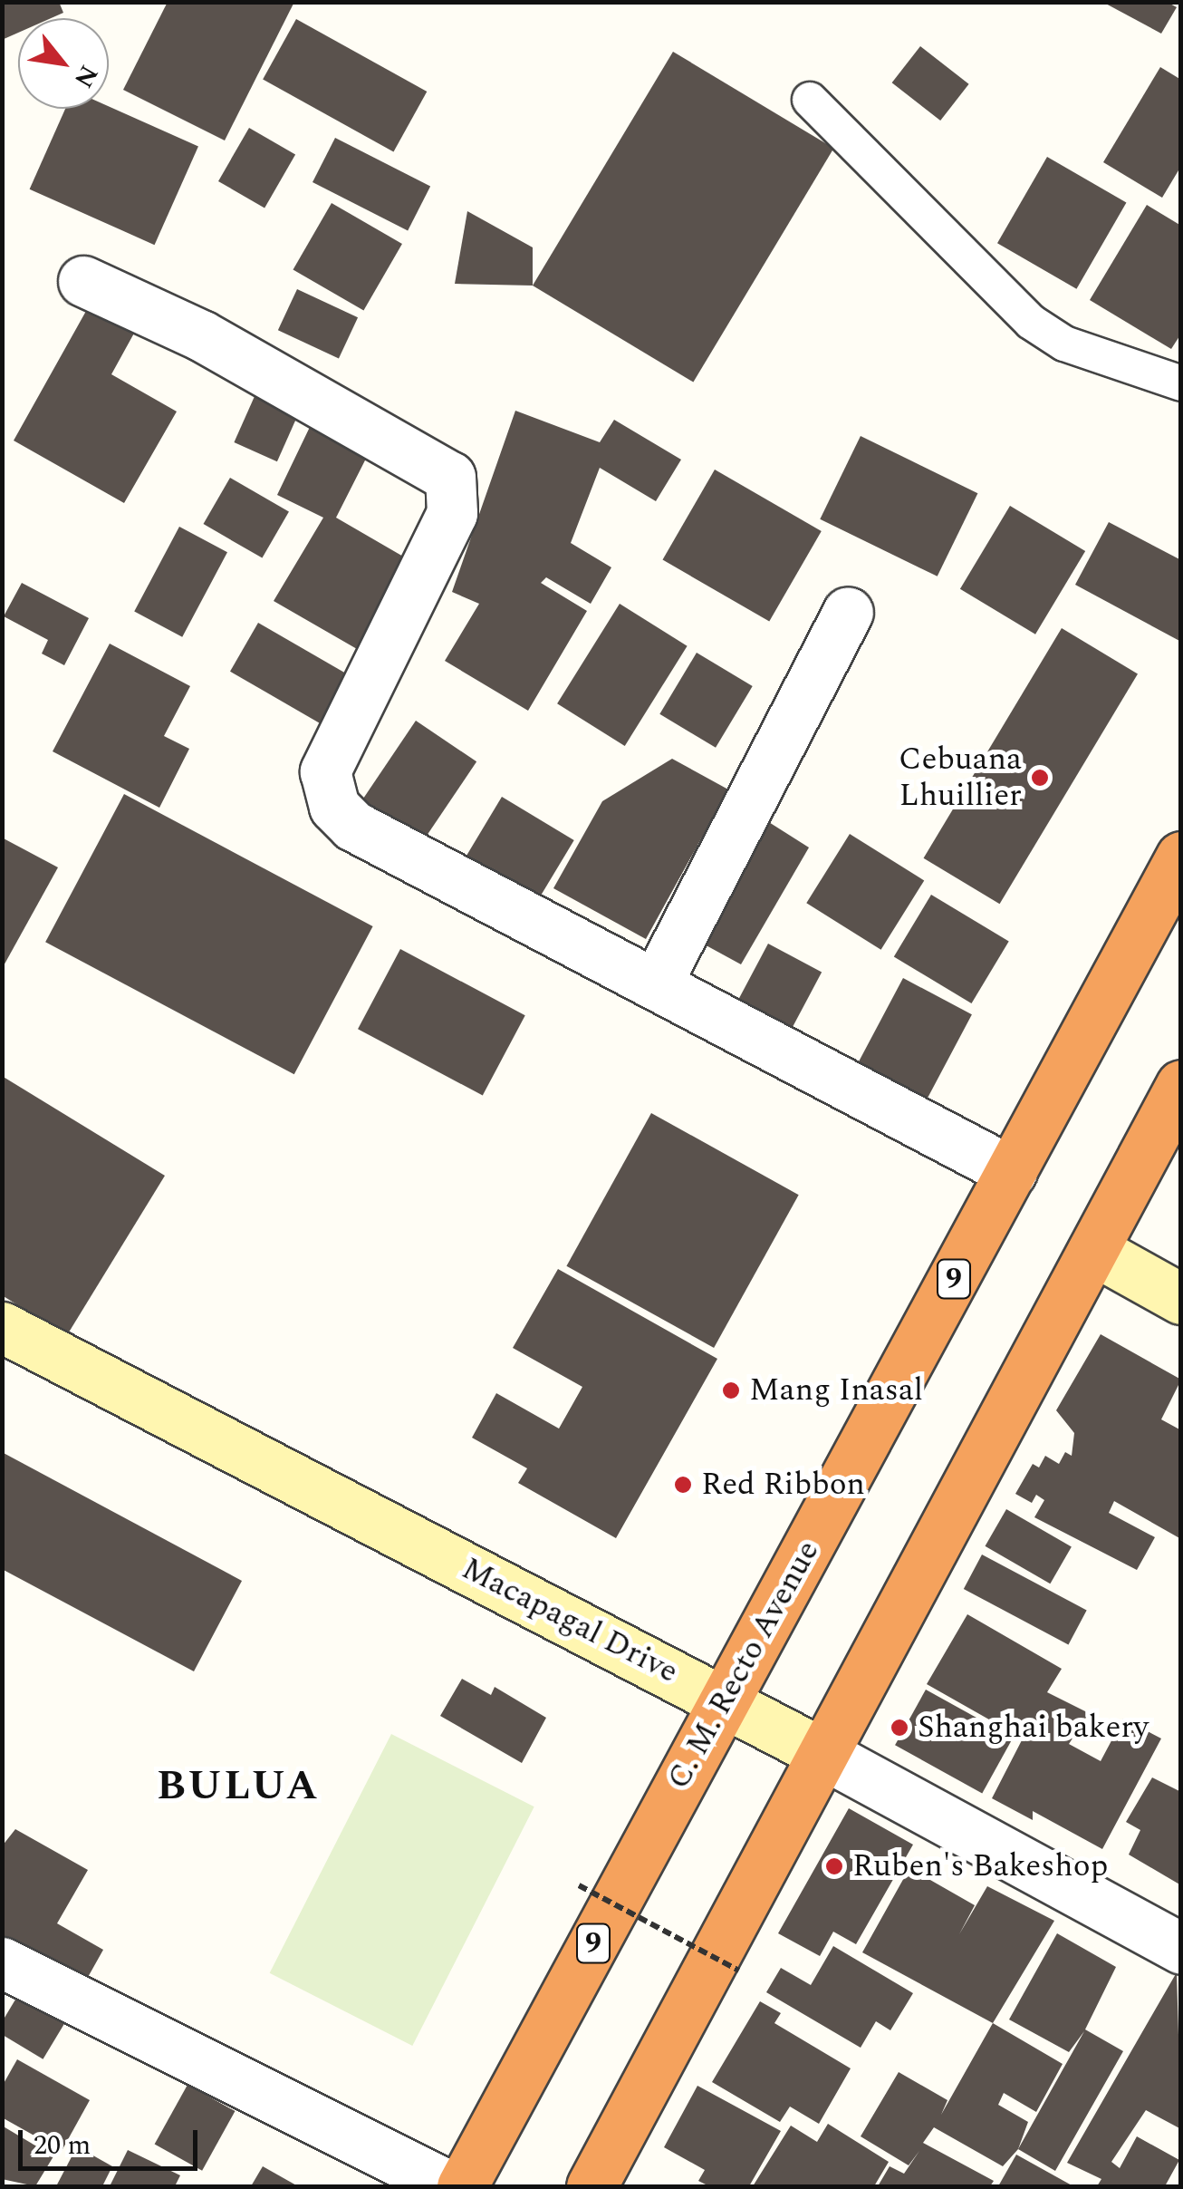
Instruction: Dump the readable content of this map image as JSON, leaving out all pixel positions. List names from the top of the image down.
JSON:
{
  "streets": {
    "highway": ["9", "C. M. Recto Avenue"],
    "main road": ["Macapagal Drive"]
  },
  "crossings": [
    ["Macapagal Drive", "C. M. Recto Avenue"]
  ],
  "districts": ["BULUA"],
  "places": [
    "Cebuana Lhuillier",
    "Mang Inasal",
    "Red Ribbon",
    "Shanghai bakery",
    "Ruben's Bakeshop"
  ],
  "scale_bar": "20 m",
  "north": "bottom right"
}
